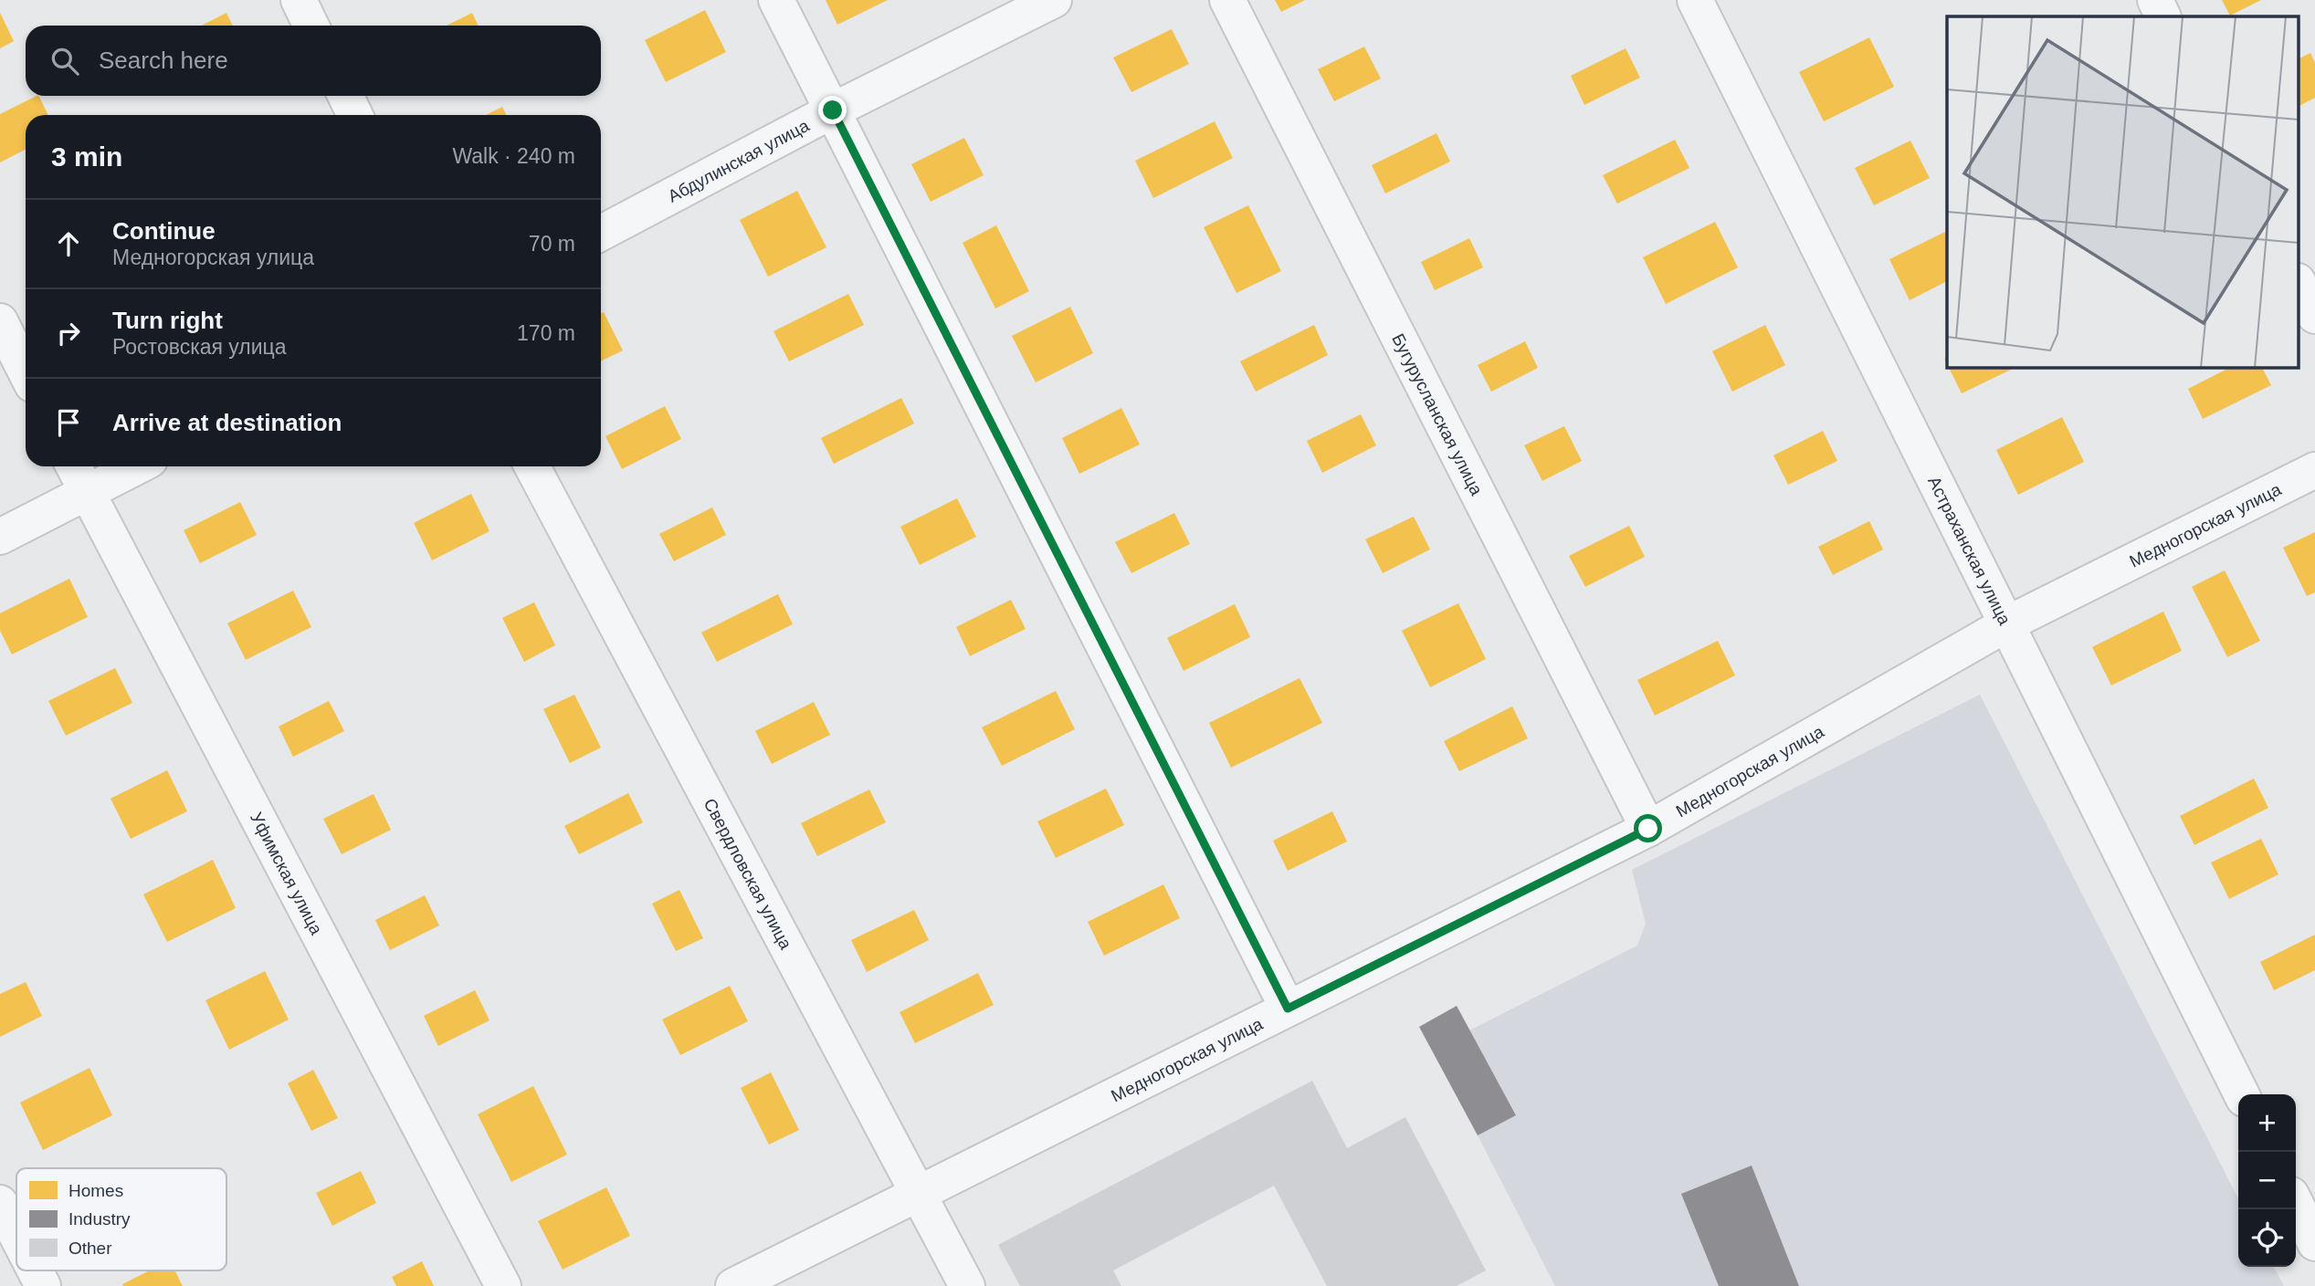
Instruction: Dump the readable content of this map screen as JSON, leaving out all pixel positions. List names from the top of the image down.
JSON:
{
  "streets": {
    "street": [
      "Абдулинская улица",
      "Бугурусланская улица",
      "Медногорская улица",
      "Астраханская улица",
      "Свердловская улица",
      "Уфимская улица"
    ]
  },
  "crossings": [
    ["Бугурусланская улица", "Медногорская улица"],
    ["Медногорская улица", "Астраханская улица"],
    ["Медногорская улица", "Свердловская улица"]
  ],
  "legend": ["Homes", "Industry", "Other"],
  "page": {
    "search": "Search here",
    "heading": ["3 min", "Walk · 240 m"],
    "list": [
      ["Continue", "Медногорская улица", "70 m"],
      ["Turn right", "Ростовская улица", "170 m"],
      "Arrive at destination"
    ],
    "map_buttons": ["+", "−"]
  }
}
